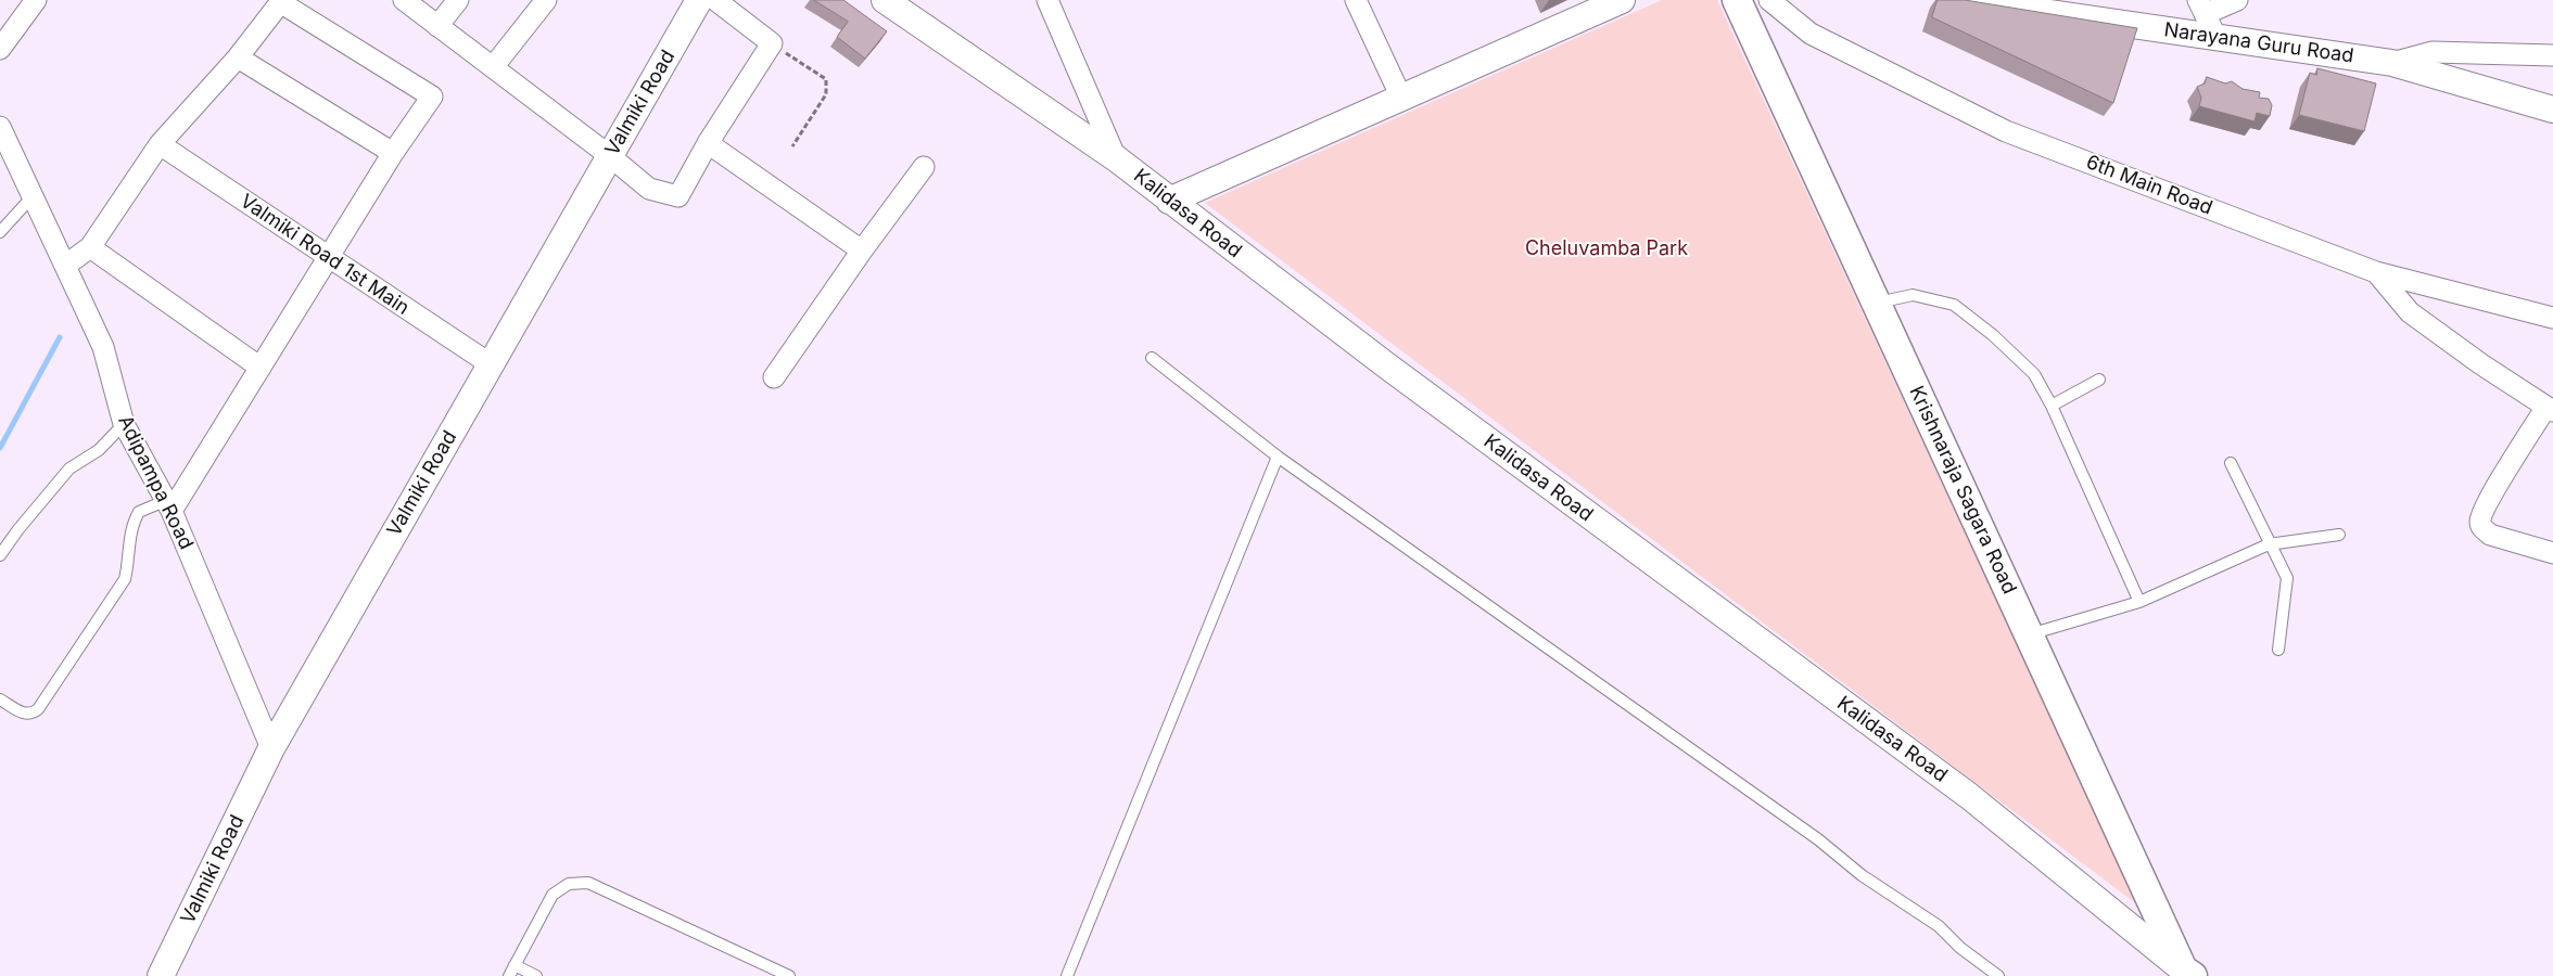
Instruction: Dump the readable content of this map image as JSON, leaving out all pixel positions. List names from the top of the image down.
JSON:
{
  "streets": {
    "main road": ["Krishnaraja Sagara Road"],
    "street": [
      "Narayana Guru Road",
      "Valmiki Road",
      "6th Main Road",
      "Kalidasa Road",
      "Valmiki Road 1st Main",
      "Adipampa Road"
    ]
  },
  "crossings": [
    ["Valmiki Road", "Valmiki Road 1st Main"],
    ["Valmiki Road", "Adipampa Road"],
    ["Kalidasa Road", "Krishnaraja Sagara Road"]
  ],
  "parks": ["Cheluvamba Park"]
}
